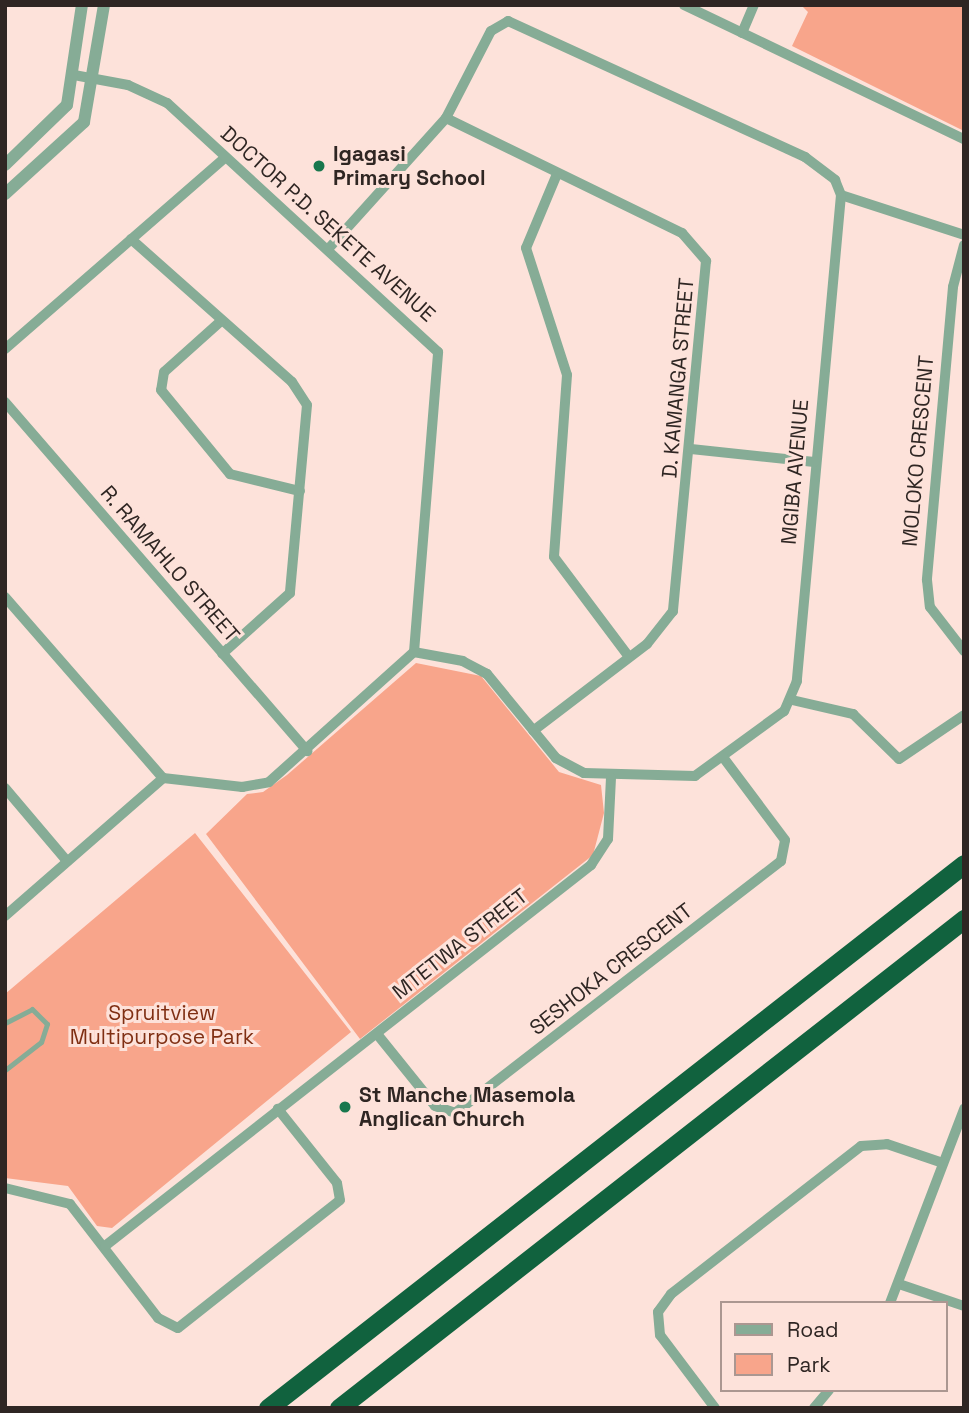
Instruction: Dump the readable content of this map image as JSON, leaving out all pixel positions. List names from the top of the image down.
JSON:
{
  "streets": {
    "street": [
      "DOCTOR P.D. SEKETE AVENUE",
      "D. KAMANGA STREET",
      "MOLOKO CRESCENT",
      "MGIBA AVENUE",
      "R. RAMAHLO STREET",
      "MTETWA STREET",
      "SESHOKA CRESCENT"
    ]
  },
  "crossings": [
    ["MTETWA STREET", "SESHOKA CRESCENT"]
  ],
  "parks": ["Spruitview Multipurpose Park"],
  "places": ["Igagasi Primary School", "St Manche Masemola Anglican Church"],
  "legend": ["Road", "Park"]
}
